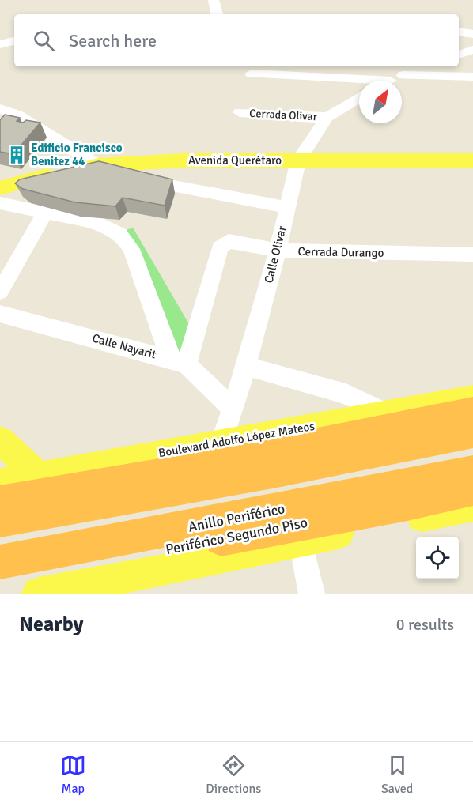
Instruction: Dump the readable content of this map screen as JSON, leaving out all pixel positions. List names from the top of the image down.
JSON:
{
  "streets": {
    "highway": ["Anillo Periférico", "Periférico Segundo Piso"],
    "main road": ["Avenida Querétaro", "Boulevard Adolfo López Mateos"],
    "street": [
      "Cerrada Olivar",
      "Cerrada Durango",
      "Calle Olivar",
      "Calle Nayarit"
    ]
  },
  "crossings": [
    ["Cerrada Olivar", "Calle Olivar"],
    ["Avenida Querétaro", "Calle Olivar"],
    ["Cerrada Durango", "Calle Olivar"],
    ["Cerrada Durango", "Calle Nayarit"],
    ["Calle Olivar", "Calle Nayarit"],
    ["Calle Olivar", "Boulevard Adolfo López Mateos"]
  ],
  "places": {
    "building": ["Edificio Francisco Benitez 44"]
  },
  "north": "top right",
  "page": {
    "search": "Search here",
    "heading": ["Nearby", "0 results"],
    "nav": ["Map", "Directions", "Saved"]
  }
}
